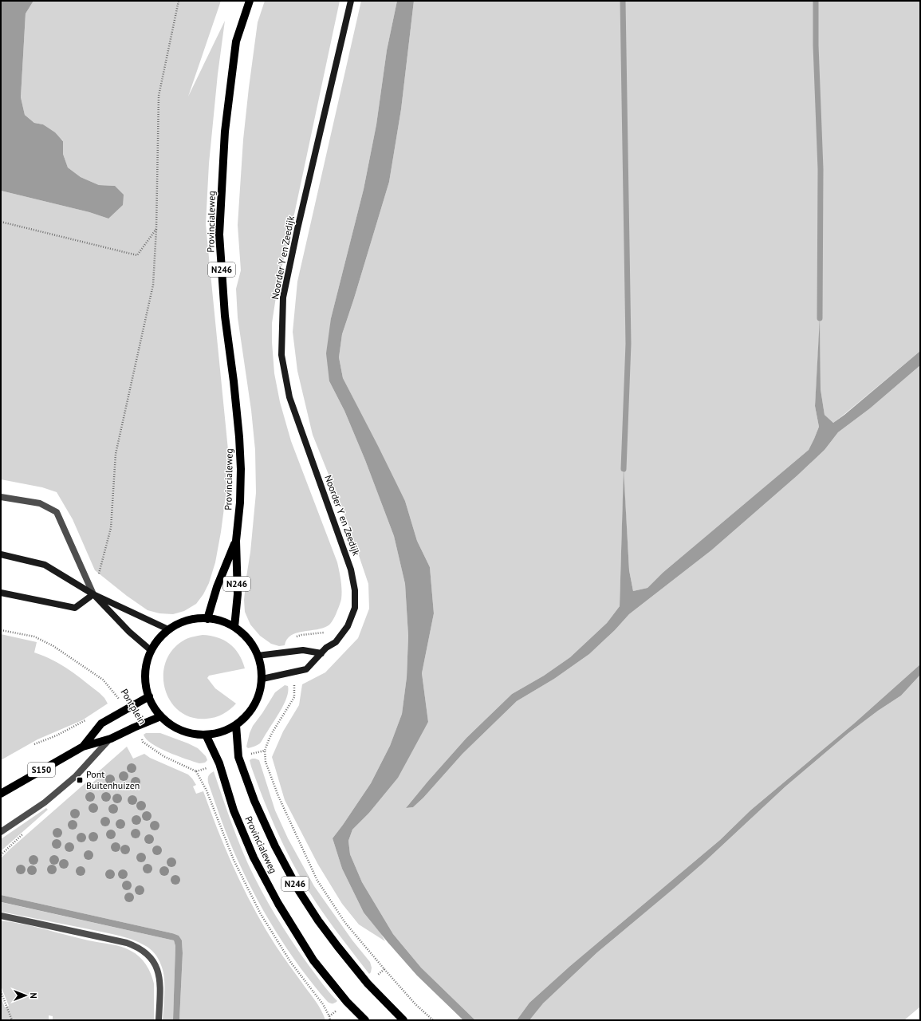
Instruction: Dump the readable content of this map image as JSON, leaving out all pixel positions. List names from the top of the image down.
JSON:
{
  "streets": {
    "main road": ["Provincialeweg", "N246", "S150"],
    "street": ["Noorder Y en Zeedijk"],
    "path": ["Pontplein"]
  },
  "crossings": [
    ["Pontplein", "S150"]
  ],
  "places": {
    "transit": ["Pont Buitenhuizen"]
  },
  "north": "right"
}
